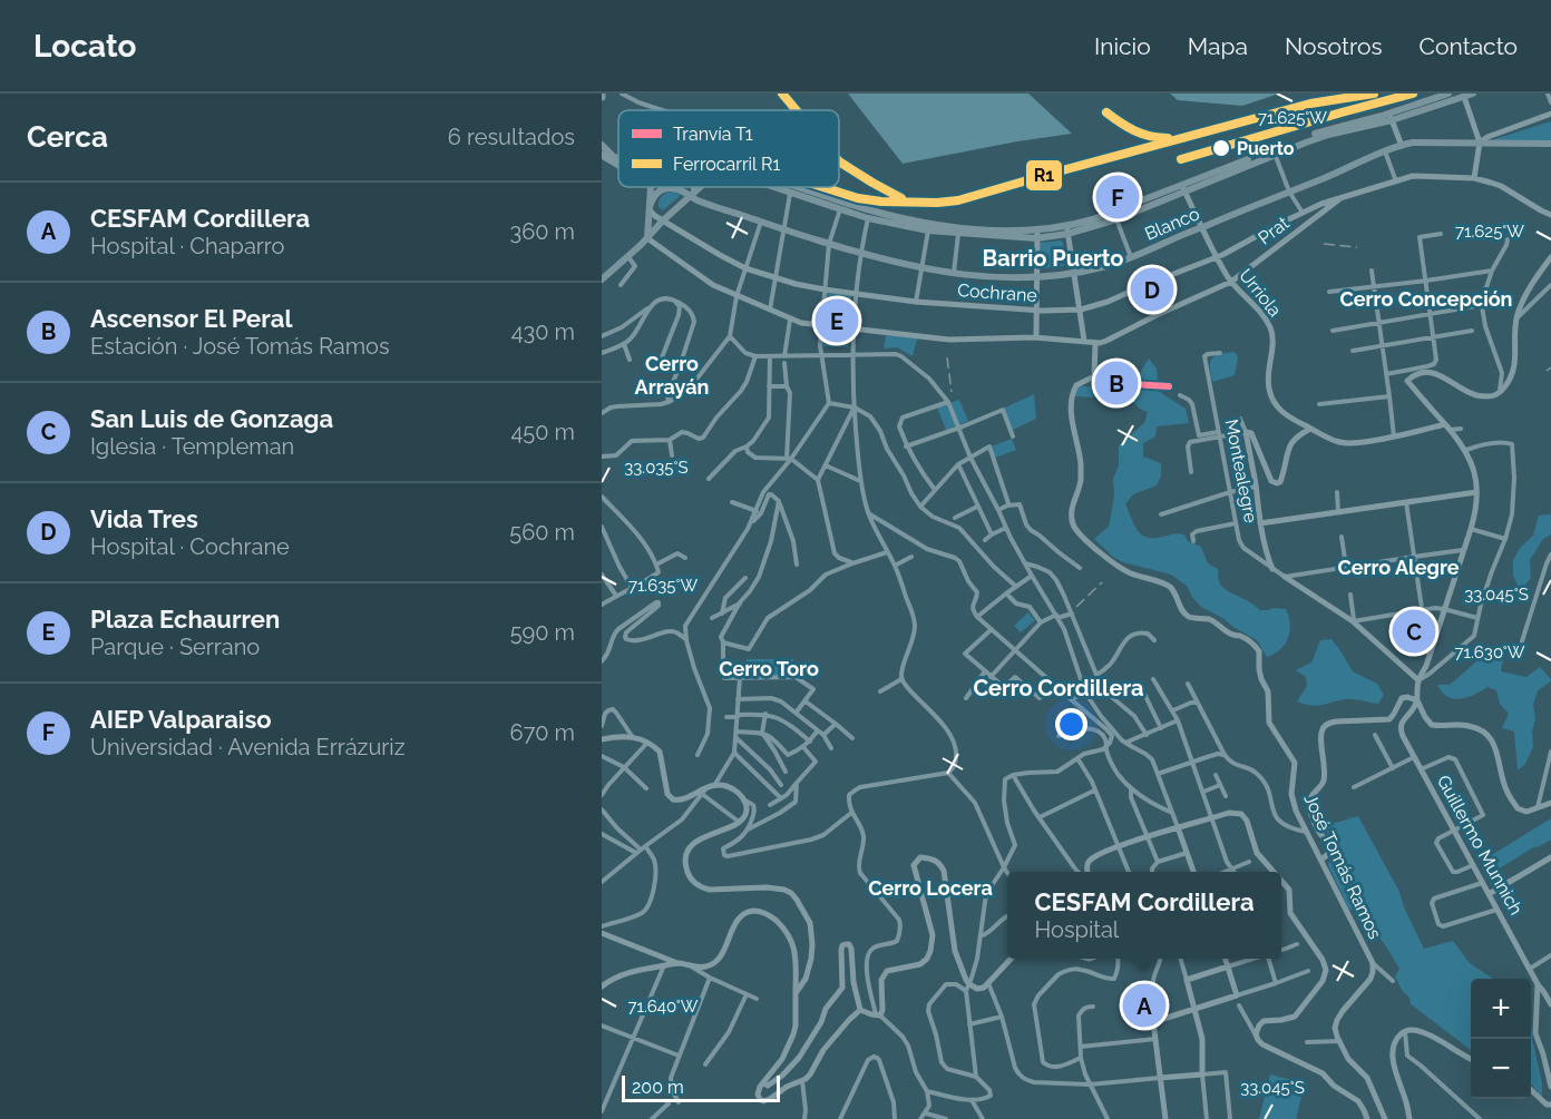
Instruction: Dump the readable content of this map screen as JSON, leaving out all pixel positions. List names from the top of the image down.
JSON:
{
  "streets": {
    "main road": [
      "Blanco",
      "Prat",
      "Cochrane",
      "Urriola",
      "Montealegre",
      "Guillermo Munnich",
      "José Tomás Ramos"
    ]
  },
  "crossings": [
    ["Blanco", "Cochrane"],
    ["Blanco", "Urriola"],
    ["Prat", "Cochrane"],
    ["Prat", "Urriola"],
    ["Prat", "José Tomás Ramos"],
    ["Cochrane", "Urriola"]
  ],
  "districts": [
    "Barrio Puerto",
    "Cerro Concepción",
    "Cerro Arrayán",
    "Cerro Alegre",
    "Cerro Toro",
    "Cerro Cordillera",
    "Cerro Locera"
  ],
  "places": ["Puerto"],
  "lines": ["rail line R1", "tram line T1"],
  "legend": ["Tranvía T1", "Ferrocarril R1"],
  "scale_bar": "200 m",
  "page": {
    "header": "Locato",
    "nav": [
      "Inicio",
      "Mapa",
      "Nosotros",
      "Contacto"
    ],
    "heading": ["Cerca", "6 resultados"],
    "pins": [
      "F",
      "D",
      "E",
      "B",
      "C",
      "A"
    ],
    "list": [
      {
        "mark": "A",
        "name": "CESFAM Cordillera",
        "note": "Hospital · Chaparro",
        "value": "360 m"
      },
      {
        "mark": "B",
        "name": "Ascensor El Peral",
        "note": "Estación · José Tomás Ramos",
        "value": "430 m"
      },
      {
        "mark": "C",
        "name": "San Luis de Gonzaga",
        "note": "Iglesia · Templeman",
        "value": "450 m"
      },
      {
        "mark": "D",
        "name": "Vida Tres",
        "note": "Hospital · Cochrane",
        "value": "560 m"
      },
      {
        "mark": "E",
        "name": "Plaza Echaurren",
        "note": "Parque · Serrano",
        "value": "590 m"
      },
      {
        "mark": "F",
        "name": "AIEP Valparaiso",
        "note": "Universidad · Avenida Errázuriz",
        "value": "670 m"
      }
    ],
    "popup": ["CESFAM Cordillera", "Hospital"],
    "map_buttons": ["+", "−"],
    "scale": "200 m"
  },
  "coordinates": [
    "71.625°W",
    "33.035°S",
    "71.635°W",
    "33.045°S",
    "71.630°W",
    "71.640°W"
  ]
}
